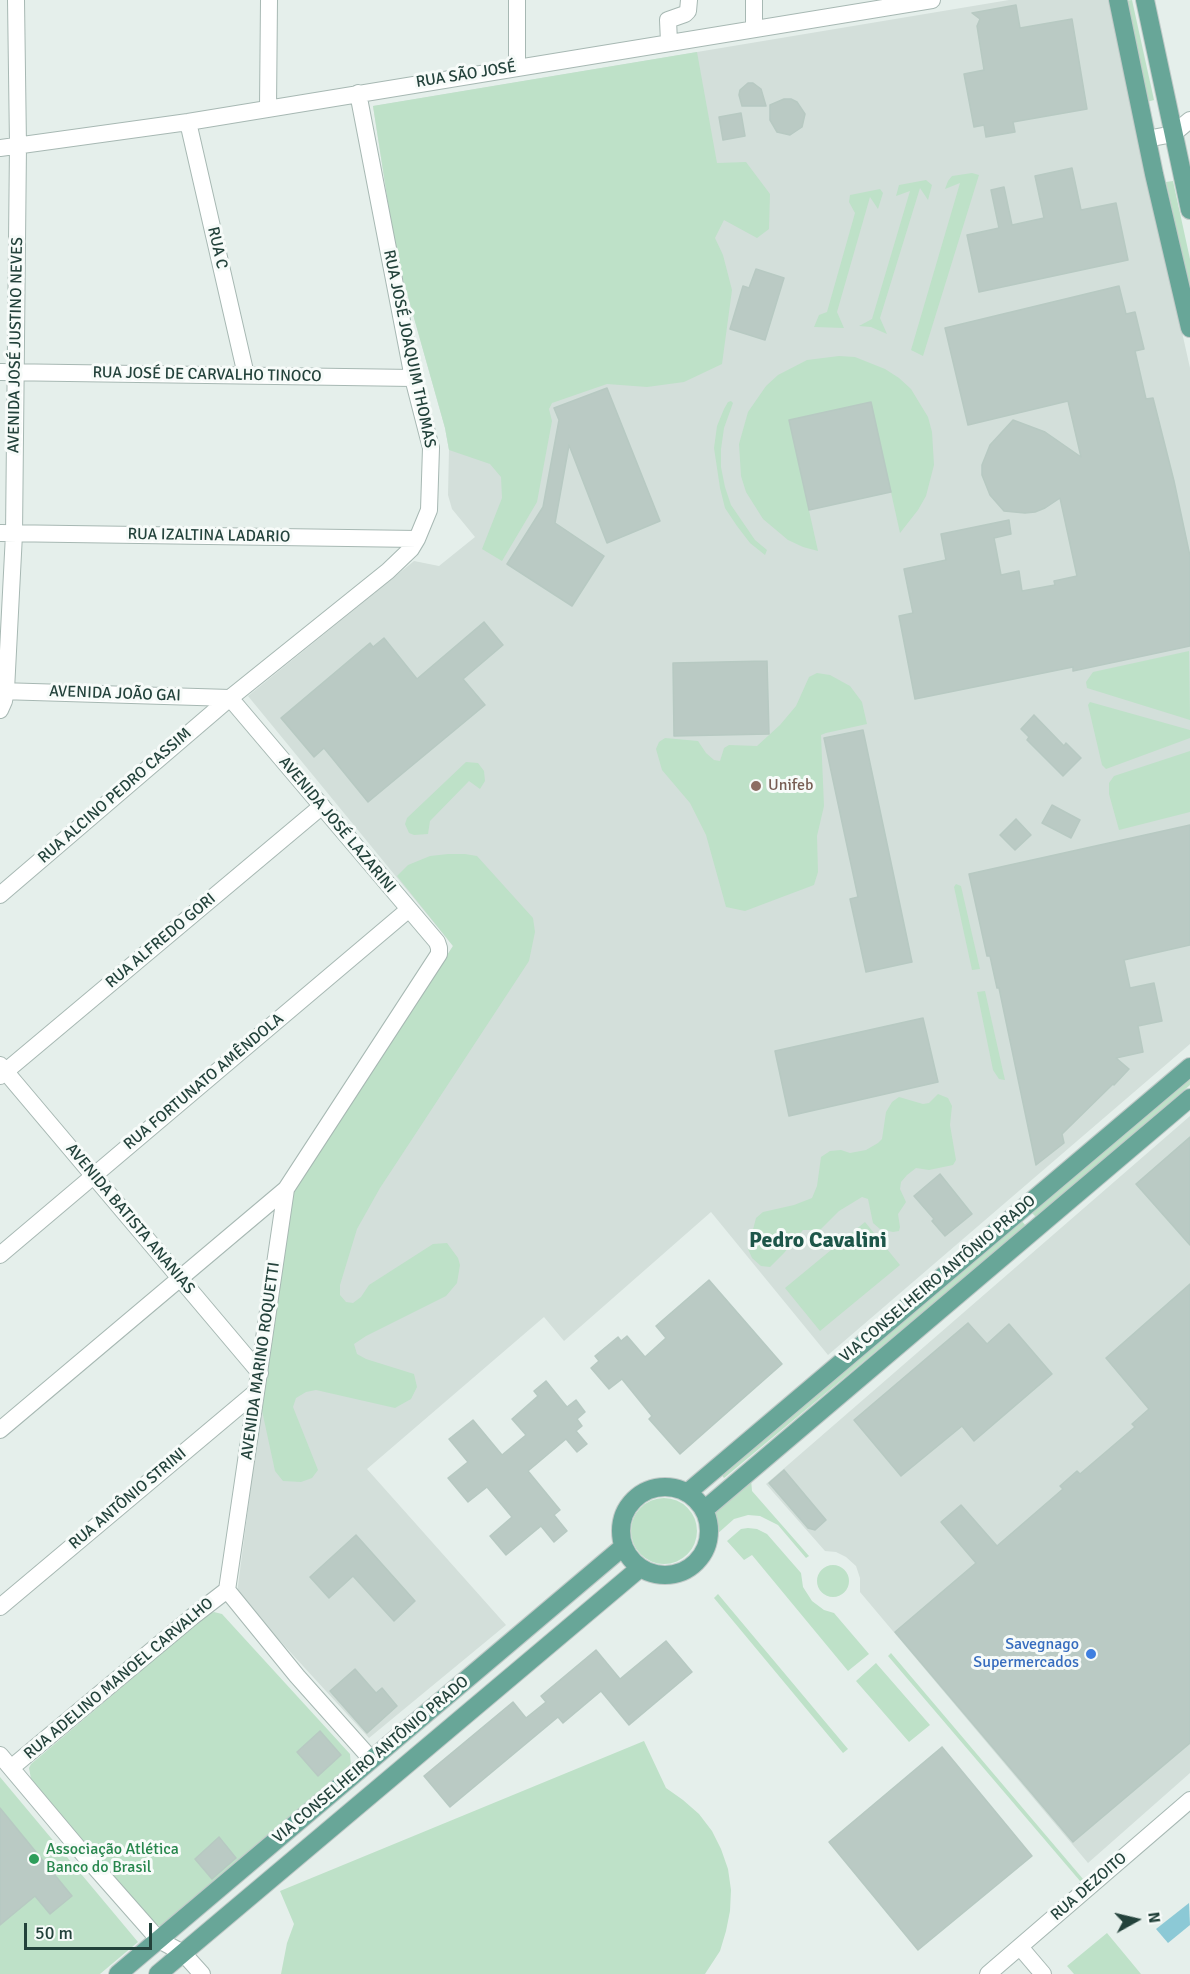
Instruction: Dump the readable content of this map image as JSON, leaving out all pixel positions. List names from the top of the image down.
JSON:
{
  "streets": {
    "main road": ["VIA CONSELHEIRO ANTÔNIO PRADO"],
    "street": [
      "RUA SÃO JOSÉ",
      "RUA C",
      "AVENIDA JOSÉ JUSTINO NEVES",
      "RUA JOSÉ JOAQUIM THOMAS",
      "RUA JOSÉ DE CARVALHO TINOCO",
      "RUA IZALTINA LADARIO",
      "AVENIDA JOÃO GAI",
      "RUA ALCINO PEDRO CASSIM",
      "AVENIDA JOSÉ LAZARINI",
      "RUA ALFREDO GORI",
      "RUA FORTUNATO AMÊNDOLA",
      "AVENIDA BATISTA ANANIAS",
      "AVENIDA MARINO ROQUETTI",
      "RUA ANTÔNIO STRINI",
      "RUA ADELINO MANOEL CARVALHO",
      "RUA DEZOITO"
    ]
  },
  "crossings": [
    ["RUA SÃO JOSÉ", "RUA C"],
    ["RUA SÃO JOSÉ", "AVENIDA JOSÉ JUSTINO NEVES"],
    ["RUA SÃO JOSÉ", "RUA JOSÉ JOAQUIM THOMAS"],
    ["RUA C", "RUA JOSÉ DE CARVALHO TINOCO"],
    ["AVENIDA JOSÉ JUSTINO NEVES", "RUA JOSÉ DE CARVALHO TINOCO"],
    ["AVENIDA JOSÉ JUSTINO NEVES", "RUA IZALTINA LADARIO"],
    ["AVENIDA JOSÉ JUSTINO NEVES", "AVENIDA JOÃO GAI"],
    ["RUA JOSÉ JOAQUIM THOMAS", "RUA JOSÉ DE CARVALHO TINOCO"],
    ["RUA JOSÉ JOAQUIM THOMAS", "RUA IZALTINA LADARIO"],
    ["RUA JOSÉ JOAQUIM THOMAS", "AVENIDA JOÃO GAI"],
    ["RUA JOSÉ JOAQUIM THOMAS", "RUA ALCINO PEDRO CASSIM"],
    ["RUA JOSÉ JOAQUIM THOMAS", "AVENIDA JOSÉ LAZARINI"],
    ["AVENIDA JOÃO GAI", "RUA ALCINO PEDRO CASSIM"],
    ["AVENIDA JOÃO GAI", "AVENIDA JOSÉ LAZARINI"],
    ["RUA ALCINO PEDRO CASSIM", "AVENIDA JOSÉ LAZARINI"],
    ["AVENIDA JOSÉ LAZARINI", "RUA ALFREDO GORI"],
    ["AVENIDA JOSÉ LAZARINI", "RUA FORTUNATO AMÊNDOLA"],
    ["AVENIDA JOSÉ LAZARINI", "AVENIDA MARINO ROQUETTI"],
    ["RUA ALFREDO GORI", "AVENIDA BATISTA ANANIAS"],
    ["RUA FORTUNATO AMÊNDOLA", "AVENIDA BATISTA ANANIAS"],
    ["AVENIDA BATISTA ANANIAS", "AVENIDA MARINO ROQUETTI"],
    ["AVENIDA MARINO ROQUETTI", "RUA ANTÔNIO STRINI"],
    ["AVENIDA MARINO ROQUETTI", "RUA ADELINO MANOEL CARVALHO"]
  ],
  "districts": ["Pedro Cavalini"],
  "places": ["Unifeb", "Savegnago Supermercados", "Associação Atlética Banco do Brasil"],
  "scale_bar": "50 m",
  "north": "right"
}
